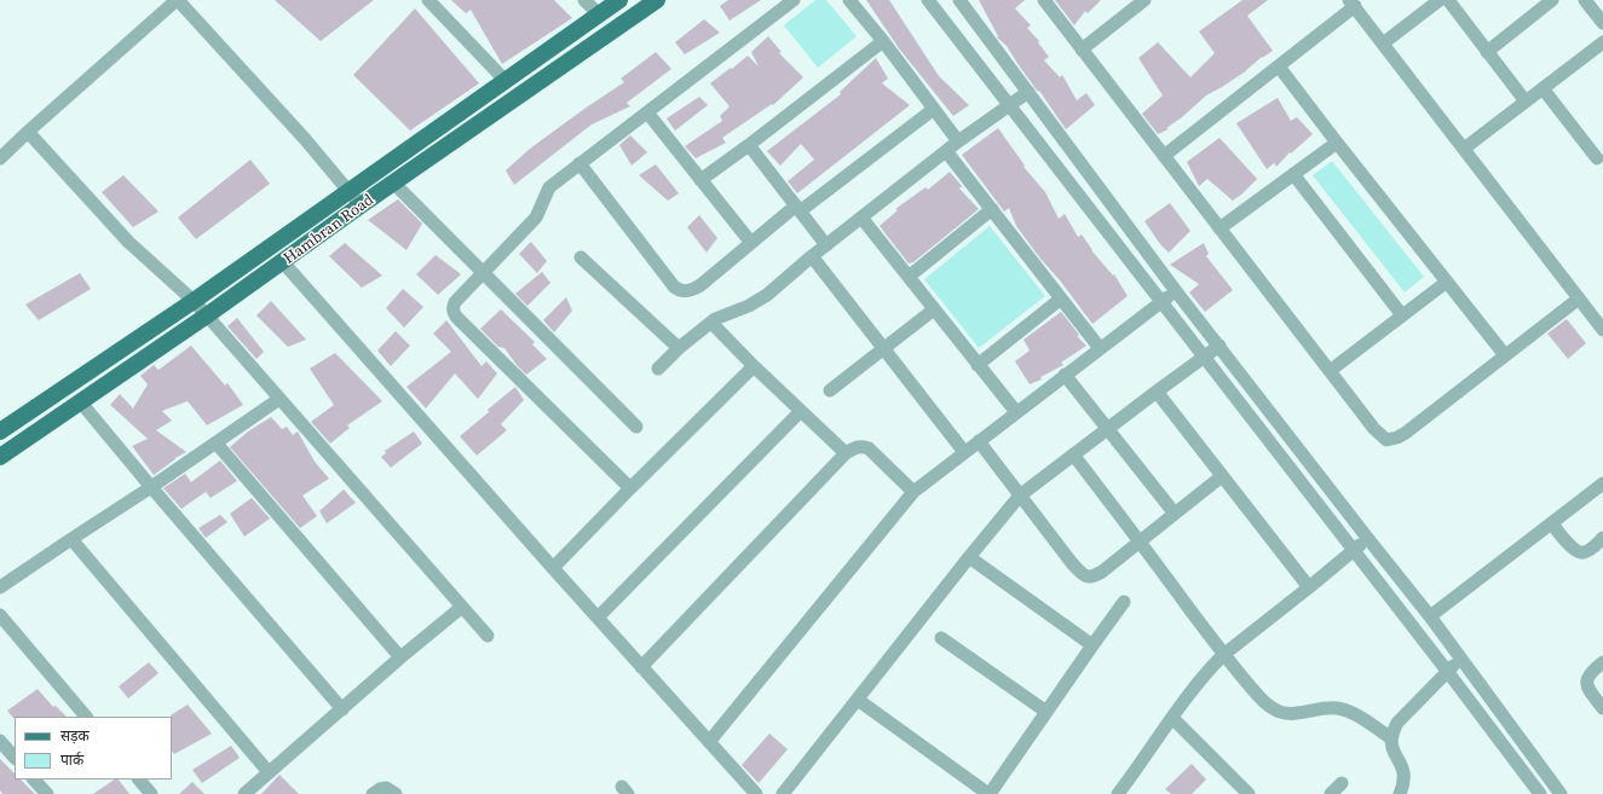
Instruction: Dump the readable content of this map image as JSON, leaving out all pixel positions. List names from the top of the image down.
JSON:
{
  "streets": {
    "main road": ["Hambran Road"]
  },
  "legend": ["सड़क", "पार्क"]
}
